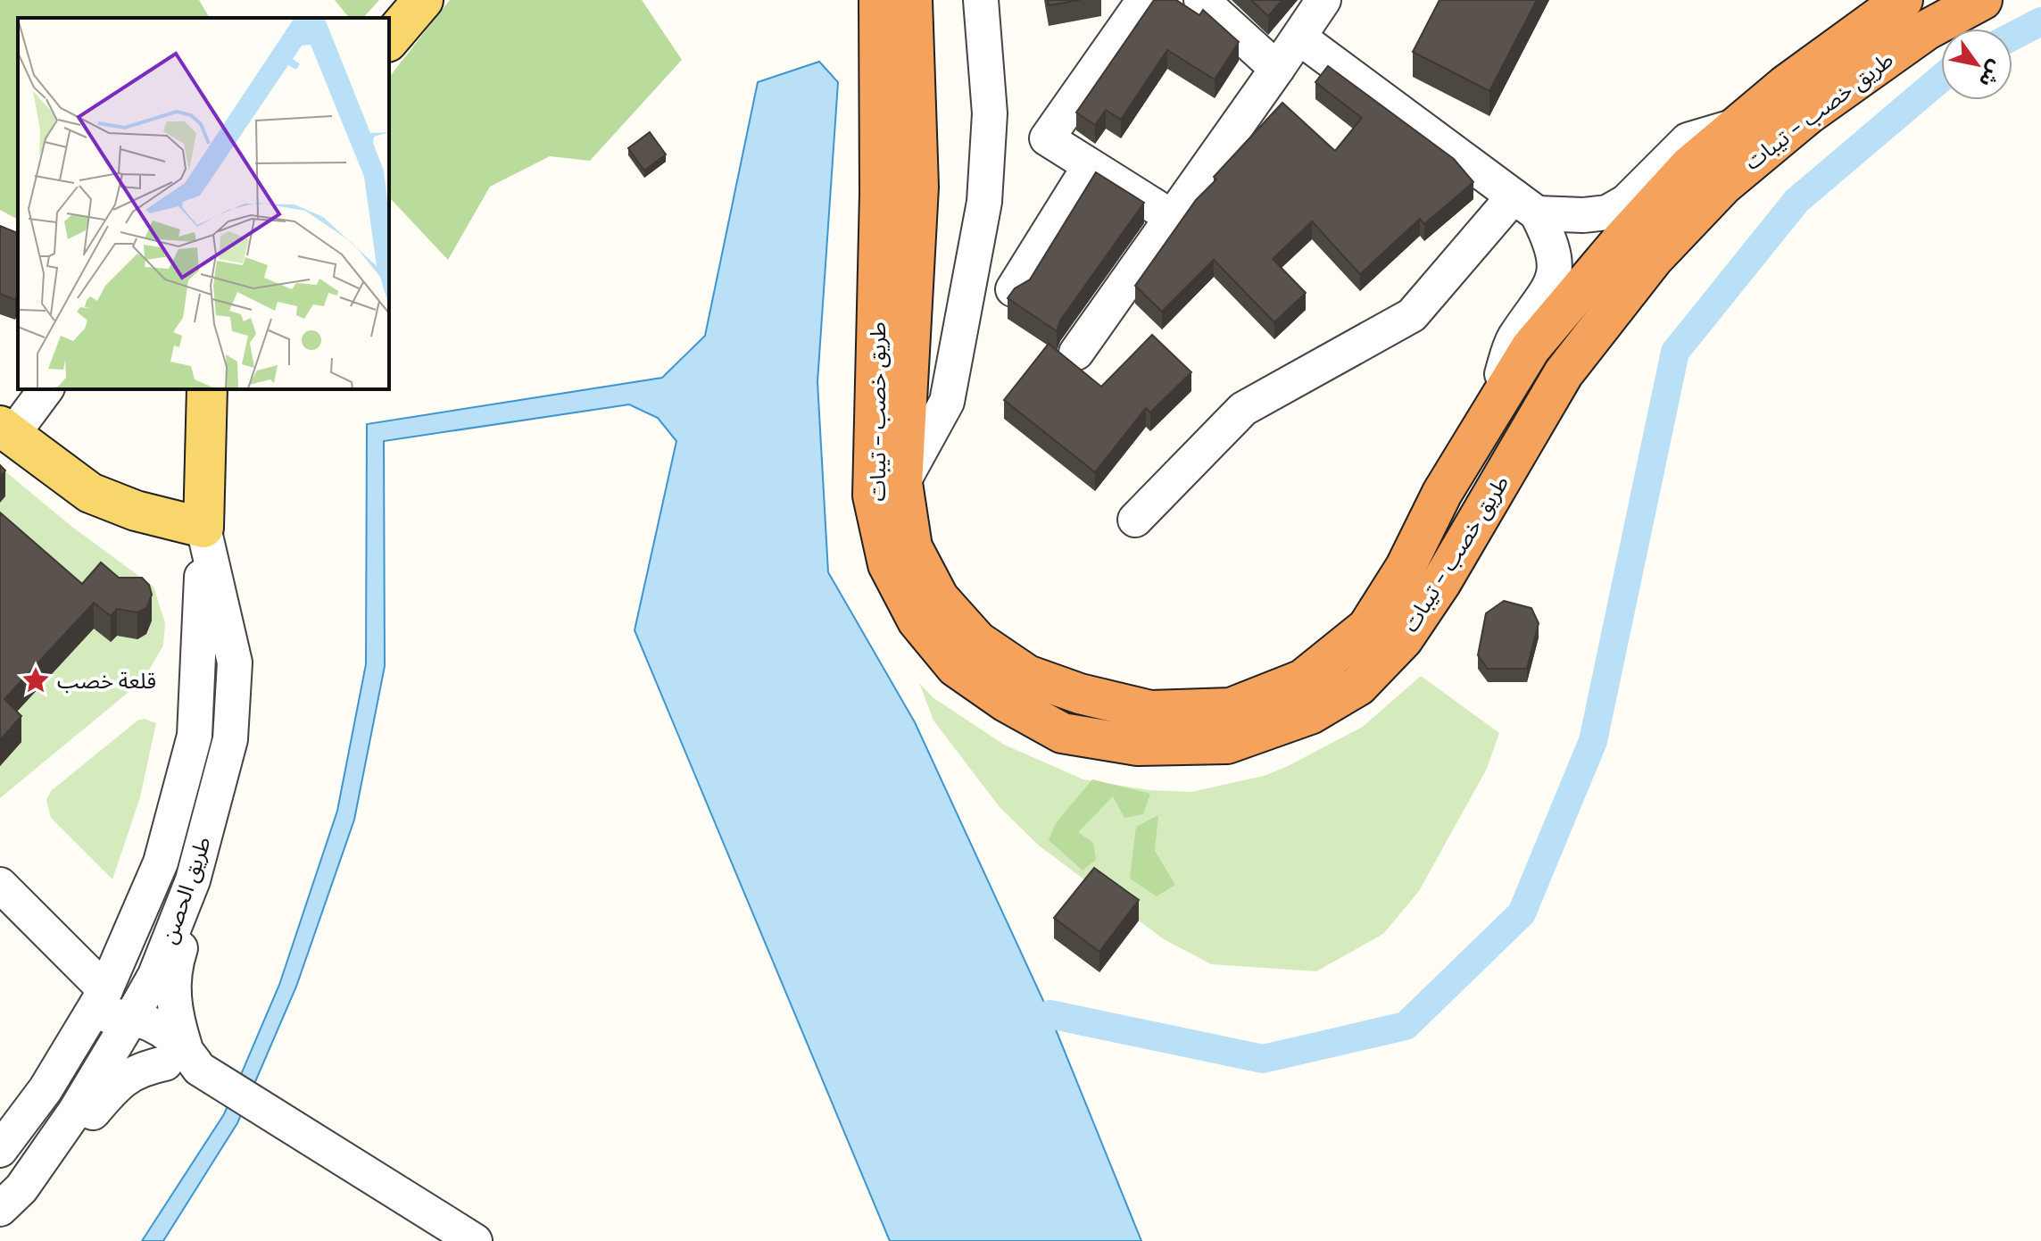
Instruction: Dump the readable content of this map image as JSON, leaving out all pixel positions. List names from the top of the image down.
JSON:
{
  "streets": {
    "highway": ["طريق خصب - تيبات"],
    "main road": ["طريق الحصن"]
  },
  "places": {
    "place": ["قلعة خصب"]
  },
  "north": "bottom right"
}
